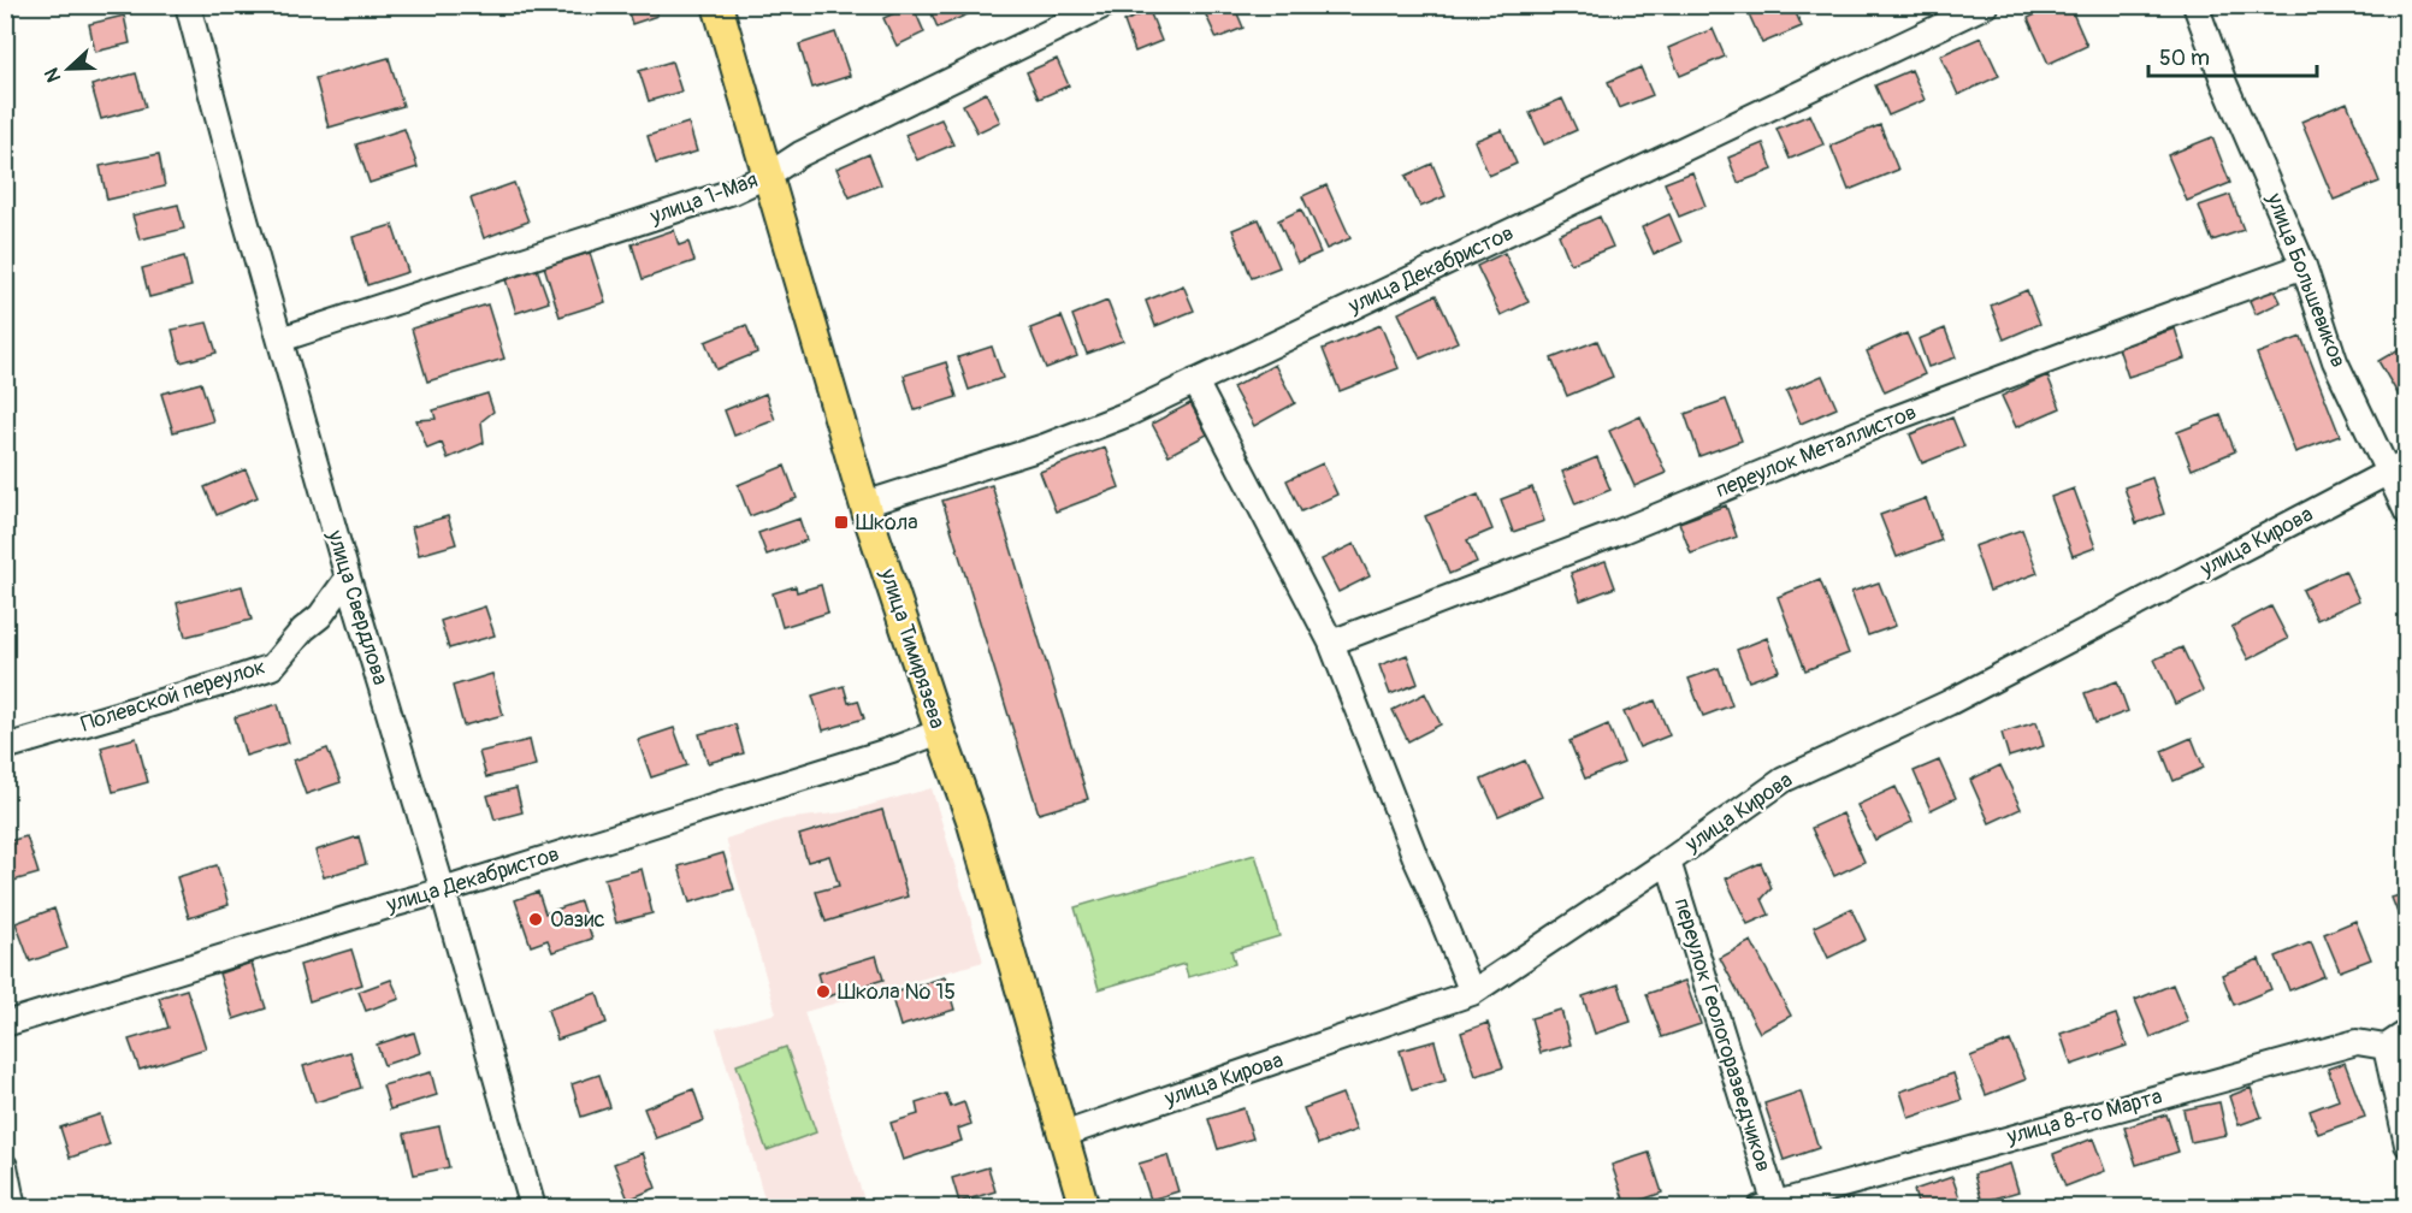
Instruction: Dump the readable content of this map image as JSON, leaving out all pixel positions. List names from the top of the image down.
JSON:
{
  "streets": {
    "main road": ["улица Тимирязева"],
    "street": [
      "улица 1-Мая",
      "улица Декабристов",
      "улица Большевиков",
      "переулок Металлистов",
      "улица Кирова",
      "улица Свердлова",
      "Полевской переулок",
      "переулок Геологоразведчиков",
      "улица 8-го Марта"
    ]
  },
  "crossings": [
    ["улица 1-Мая", "улица Свердлова"],
    ["улица 1-Мая", "улица Тимирязева"],
    ["улица Декабристов", "улица Свердлова"],
    ["улица Декабристов", "улица Тимирязева"],
    ["улица Большевиков", "переулок Металлистов"],
    ["улица Большевиков", "улица Кирова"],
    ["улица Кирова", "улица Тимирязева"],
    ["улица Кирова", "переулок Геологоразведчиков"],
    ["улица Свердлова", "Полевской переулок"],
    ["переулок Геологоразведчиков", "улица 8-го Марта"]
  ],
  "places": {
    "transit": ["Школа"],
    "other": ["Оазис", "Школа № 15"]
  },
  "scale_bar": "50 m",
  "north": "left"
}
